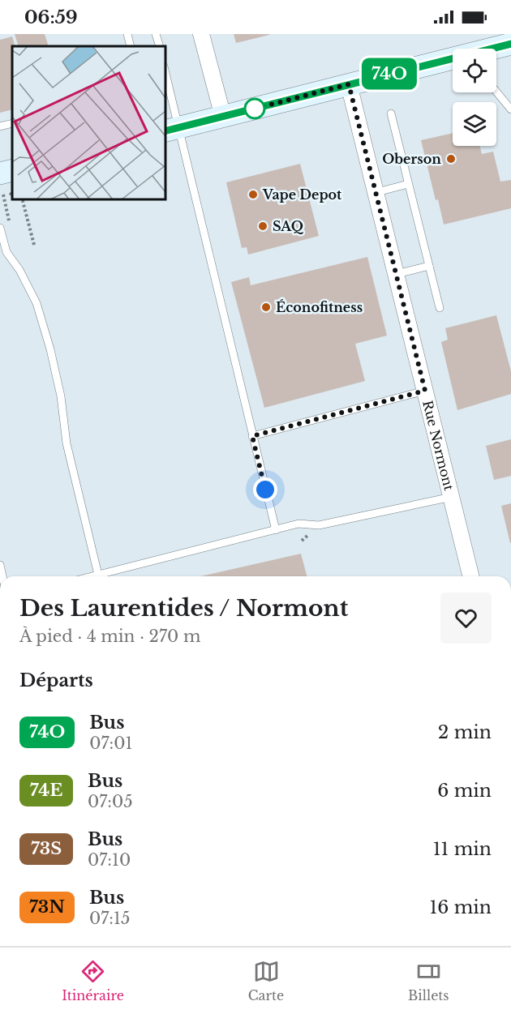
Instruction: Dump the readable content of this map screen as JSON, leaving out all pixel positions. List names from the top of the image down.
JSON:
{
  "streets": {
    "street": ["Rue Normont"]
  },
  "places": [
    "Oberson",
    "Vape Depot",
    "SAQ",
    "Éconofitness"
  ],
  "lines": ["bus line 74O"],
  "page": {
    "status": "06:59",
    "on_map": "74O",
    "heading": [
      ["Des Laurentides / Normont", "À pied · 4 min · 270 m"],
      "Départs"
    ],
    "list": [
      {
        "mark": "74O",
        "name": "Bus",
        "note": "07:01",
        "value": "2 min"
      },
      {
        "mark": "74E",
        "name": "Bus",
        "note": "07:05",
        "value": "6 min"
      },
      {
        "mark": "73S",
        "name": "Bus",
        "note": "07:10",
        "value": "11 min"
      },
      {
        "mark": "73N",
        "name": "Bus",
        "note": "07:15",
        "value": "16 min"
      }
    ],
    "tabs": ["Itinéraire", "Carte", "Billets"]
  }
}
